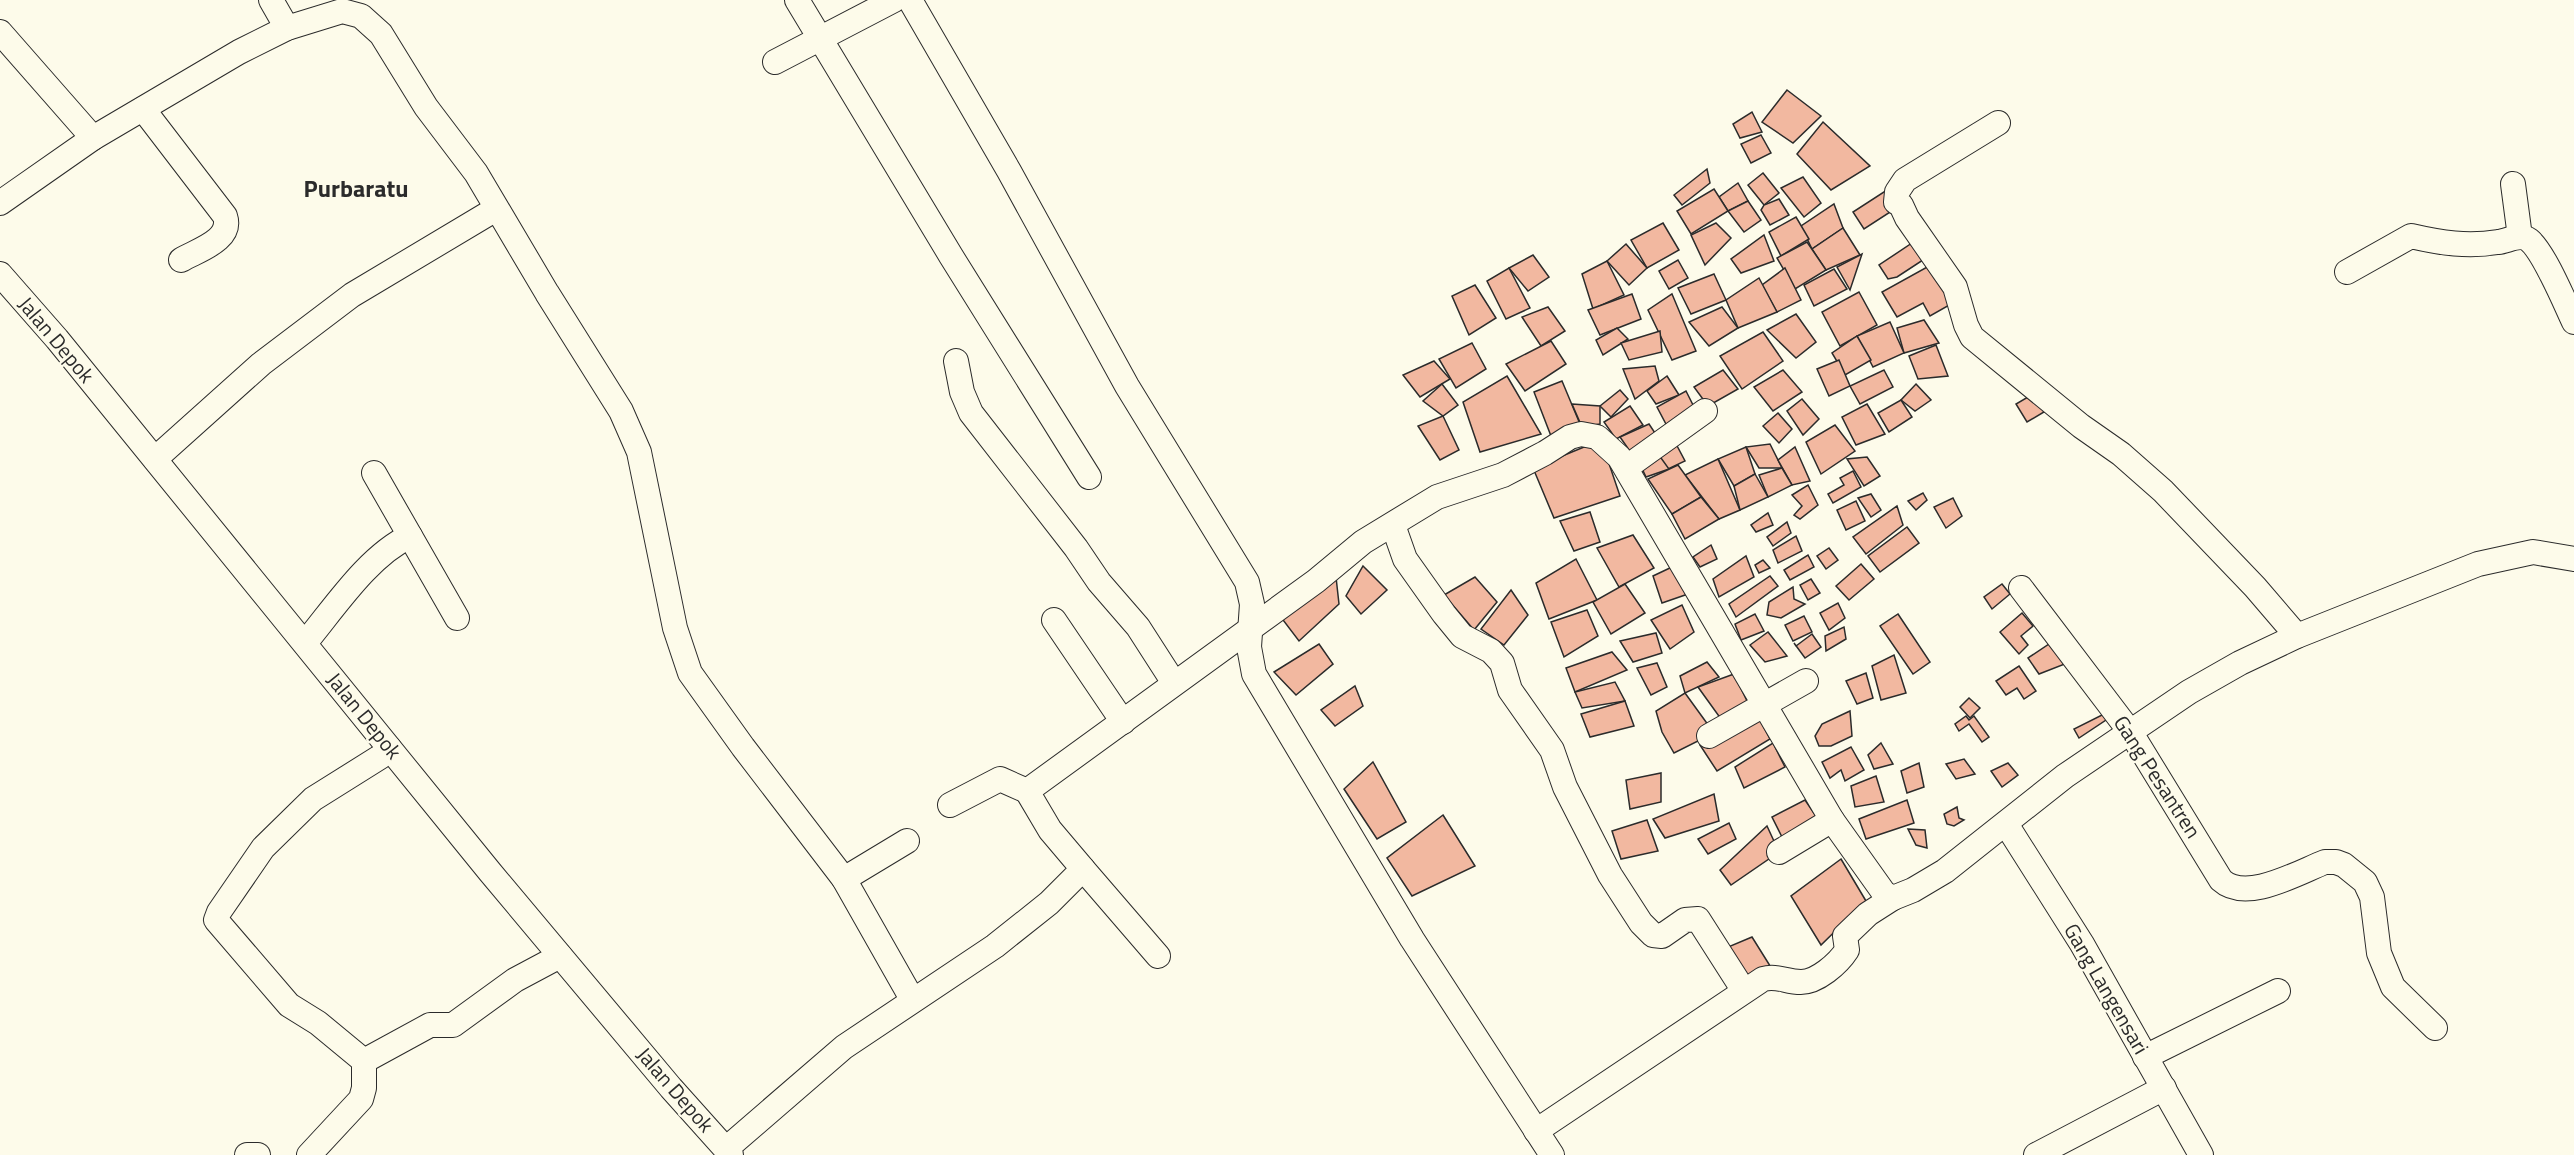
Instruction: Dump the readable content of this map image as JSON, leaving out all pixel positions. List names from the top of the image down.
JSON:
{
  "streets": {
    "street": ["Jalan Depok", "Gang Pesantren", "Gang Langensari"]
  },
  "districts": ["Purbaratu"]
}
